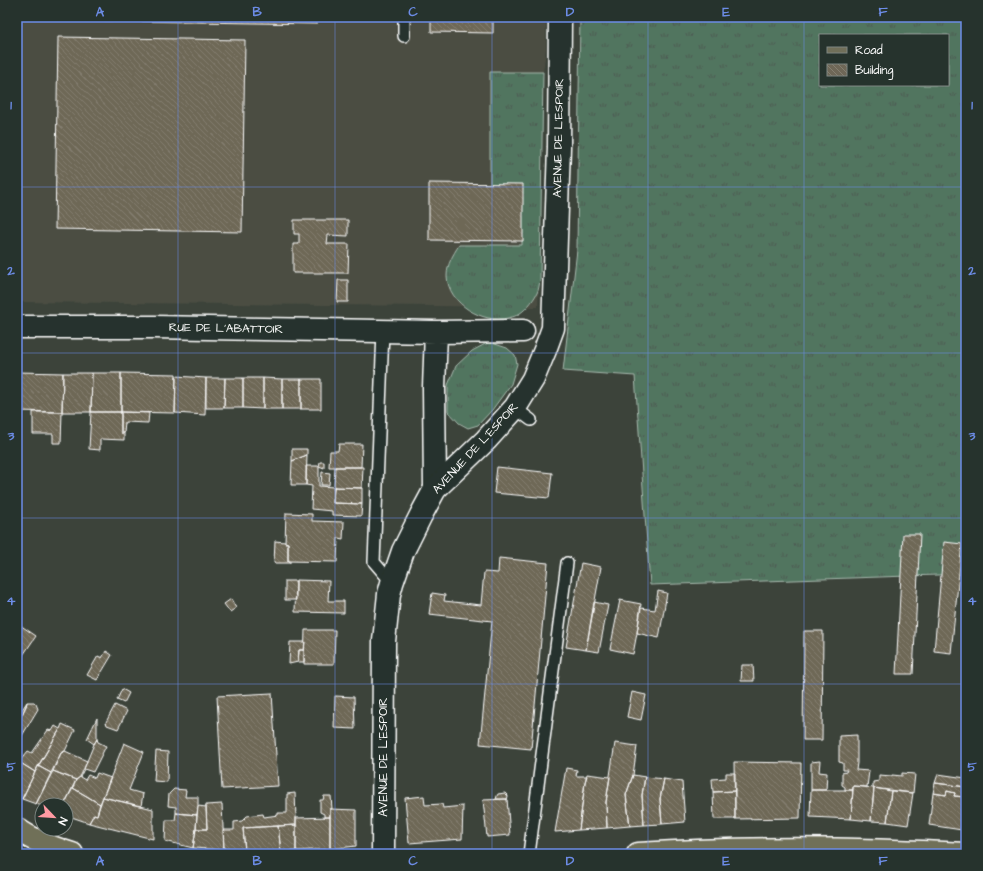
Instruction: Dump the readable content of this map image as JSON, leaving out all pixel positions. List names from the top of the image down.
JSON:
{
  "streets": {
    "street": ["AVENUE DE L'ESPOIR", "RUE DE L'ABATTOIR"]
  },
  "legend": ["Road", "Building"],
  "north": "bottom right",
  "grid": {
    "columns": [
      "A",
      "B",
      "C",
      "D",
      "E",
      "F"
    ],
    "rows": [
      "1",
      "2",
      "3",
      "4",
      "5"
    ]
  }
}
